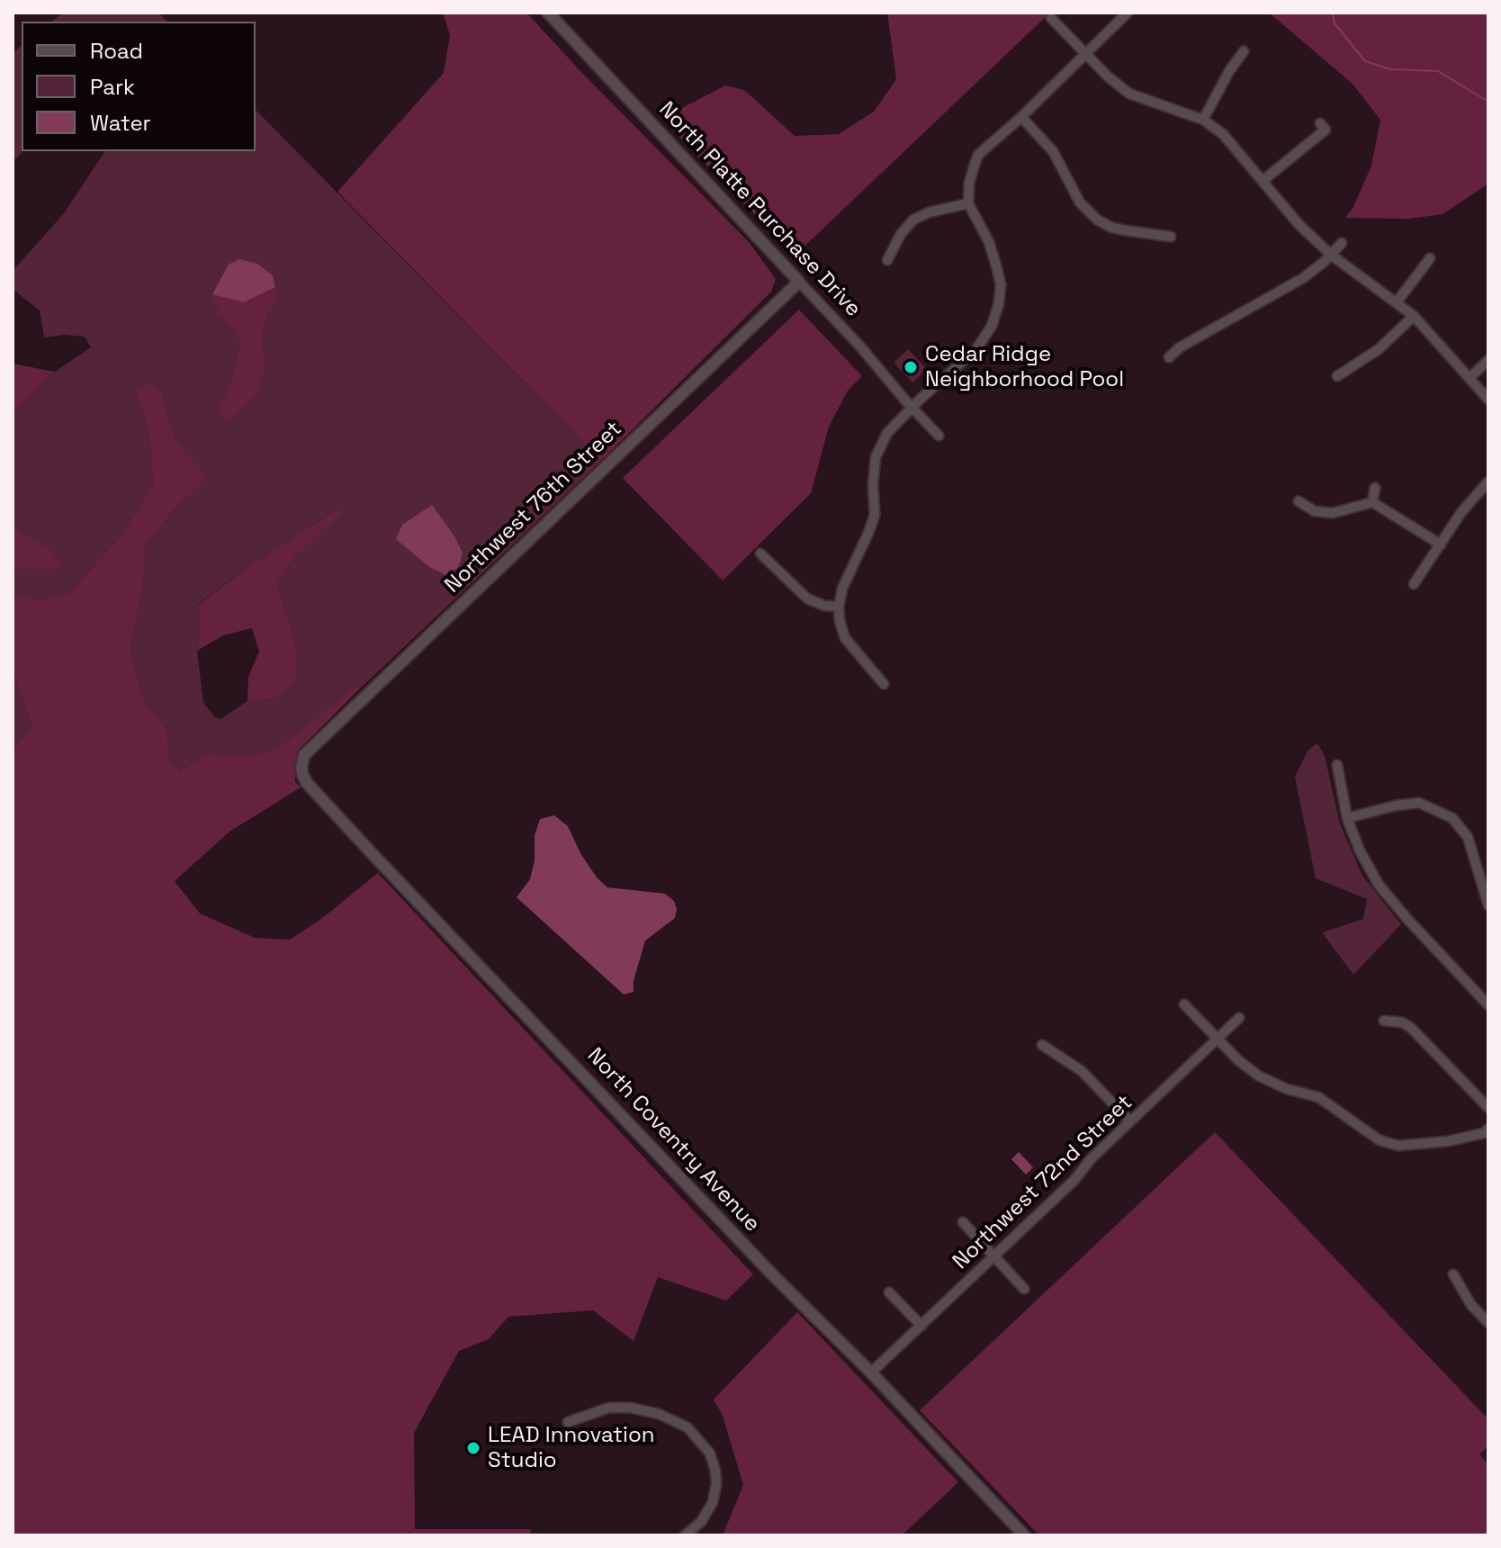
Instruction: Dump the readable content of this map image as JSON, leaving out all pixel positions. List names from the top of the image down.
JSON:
{
  "streets": {
    "street": [
      "North Platte Purchase Drive",
      "Northwest 76th Street",
      "North Coventry Avenue",
      "Northwest 72nd Street"
    ]
  },
  "crossings": [
    ["North Platte Purchase Drive", "Northwest 76th Street"],
    ["Northwest 76th Street", "North Coventry Avenue"],
    ["North Coventry Avenue", "Northwest 72nd Street"]
  ],
  "places": ["Cedar Ridge Neighborhood Pool", "LEAD Innovation Studio"],
  "legend": ["Road", "Park", "Water"]
}
